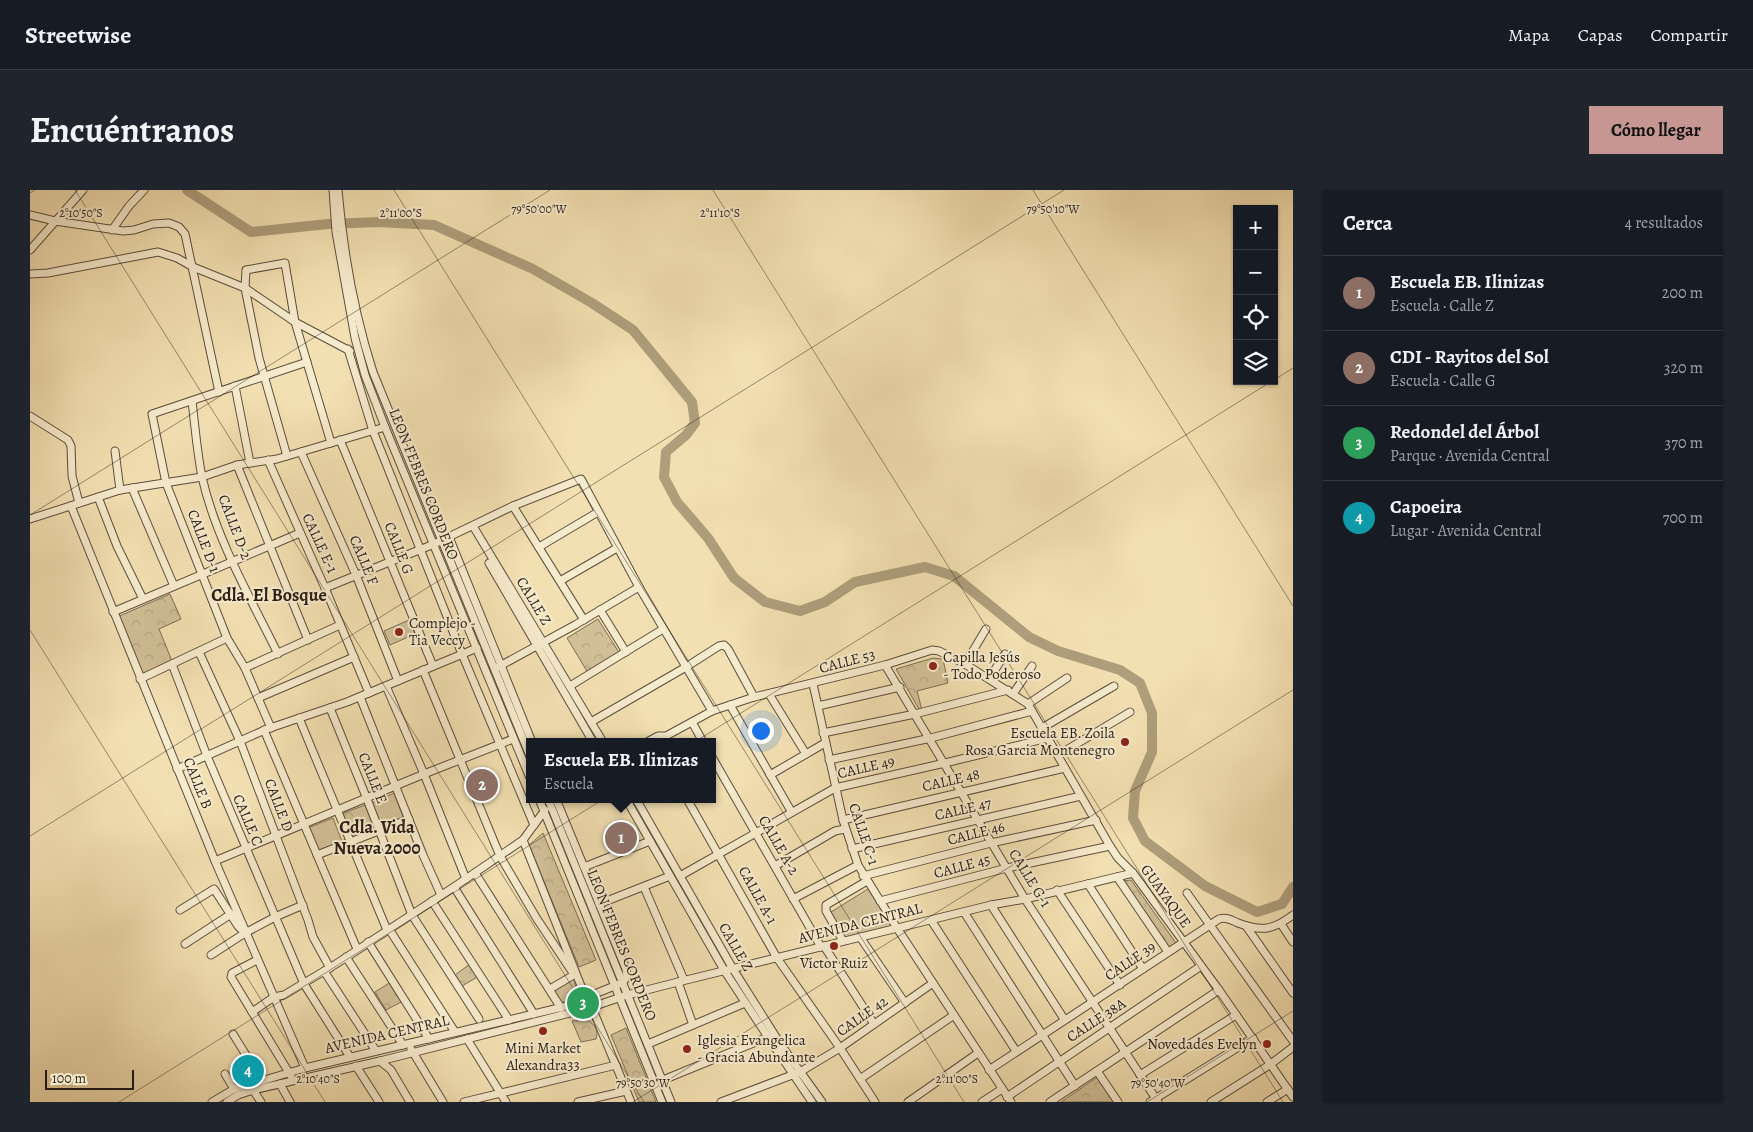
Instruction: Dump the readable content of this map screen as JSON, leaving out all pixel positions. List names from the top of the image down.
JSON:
{
  "streets": {
    "street": [
      "LEON FEBRES CORDERO",
      "CALLE D-2",
      "CALLE D-1",
      "CALLE E-1",
      "CALLE G",
      "CALLE F",
      "CALLE Z",
      "CALLE 53",
      "CALLE 49",
      "CALLE E",
      "CALLE 48",
      "CALLE B",
      "CALLE D",
      "CALLE 47",
      "CALLE C",
      "CALLE 46",
      "CALLE C-1",
      "CALLE A-2",
      "CALLE 45",
      "CALLE G-1",
      "CALLE A-1",
      "GUAYAQUE",
      "AVENIDA CENTRAL",
      "CALLE 39",
      "CALLE 42",
      "CALLE 38A"
    ]
  },
  "crossings": [
    ["LEON FEBRES CORDERO", "AVENIDA CENTRAL"],
    ["CALLE D-2", "CALLE D-1"],
    ["CALLE Z", "CALLE 49"],
    ["CALLE Z", "AVENIDA CENTRAL"],
    ["CALLE Z", "CALLE 42"],
    ["CALLE 53", "CALLE C-1"],
    ["CALLE 53", "CALLE G-1"],
    ["CALLE 53", "GUAYAQUE"],
    ["CALLE 49", "CALLE C-1"],
    ["CALLE 49", "CALLE A-2"],
    ["CALLE 49", "CALLE G-1"],
    ["CALLE 49", "CALLE A-1"],
    ["CALLE 49", "GUAYAQUE"],
    ["CALLE 48", "CALLE C-1"],
    ["CALLE 48", "CALLE G-1"],
    ["CALLE 48", "GUAYAQUE"],
    ["CALLE B", "AVENIDA CENTRAL"],
    ["CALLE D", "AVENIDA CENTRAL"],
    ["CALLE 47", "CALLE C-1"],
    ["CALLE 47", "CALLE G-1"],
    ["CALLE 47", "GUAYAQUE"],
    ["CALLE C", "AVENIDA CENTRAL"],
    ["CALLE 46", "CALLE C-1"],
    ["CALLE 46", "CALLE G-1"],
    ["CALLE 46", "GUAYAQUE"],
    ["CALLE 46", "AVENIDA CENTRAL"],
    ["CALLE C-1", "CALLE 45"],
    ["CALLE C-1", "AVENIDA CENTRAL"],
    ["CALLE C-1", "CALLE 39"],
    ["CALLE C-1", "CALLE 42"],
    ["CALLE C-1", "CALLE 38A"],
    ["CALLE A-2", "AVENIDA CENTRAL"],
    ["CALLE A-2", "CALLE 42"],
    ["CALLE 45", "CALLE G-1"],
    ["CALLE 45", "GUAYAQUE"],
    ["CALLE G-1", "AVENIDA CENTRAL"],
    ["CALLE G-1", "CALLE 39"],
    ["CALLE G-1", "CALLE 38A"],
    ["CALLE A-1", "AVENIDA CENTRAL"],
    ["CALLE A-1", "CALLE 42"],
    ["GUAYAQUE", "AVENIDA CENTRAL"],
    ["GUAYAQUE", "CALLE 39"],
    ["GUAYAQUE", "CALLE 38A"]
  ],
  "districts": ["Cdla. El Bosque", "Cdla. Vida Nueva 2000"],
  "places": [
    "Complejo - Tia Veccy",
    "Capilla Jesús - Todo Poderoso",
    "Escuela EB. Zoila Rosa Garcia Montenegro",
    "Víctor Ruiz",
    "Mini Market Alexandra33",
    "Novedades Evelyn",
    "Iglesia Evangelica - Gracia Abundante"
  ],
  "scale_bar": "100 m",
  "page": {
    "header": "Streetwise",
    "nav": ["Mapa", "Capas", "Compartir"],
    "title": "Encuéntranos",
    "buttons": "Cómo llegar",
    "heading": ["Cerca", "4 resultados"],
    "map_buttons": ["+", "−"],
    "list": [
      {
        "mark": "1",
        "name": "Escuela EB. Ilinizas",
        "note": "Escuela · Calle Z",
        "value": "200 m"
      },
      {
        "mark": "2",
        "name": "CDI - Rayitos del Sol",
        "note": "Escuela · Calle G",
        "value": "320 m"
      },
      {
        "mark": "3",
        "name": "Redondel del Árbol",
        "note": "Parque · Avenida Central",
        "value": "370 m"
      },
      {
        "mark": "4",
        "name": "Capoeira",
        "note": "Lugar · Avenida Central",
        "value": "700 m"
      }
    ],
    "popup": ["Escuela EB. Ilinizas", "Escuela"],
    "pins": [
      "2",
      "1",
      "3",
      "4"
    ],
    "scale": "100 m"
  },
  "coordinates": [
    "79°50'00\"W",
    "79°50'10\"W",
    "2°10'50\"S",
    "2°11'00\"S",
    "2°11'10\"S",
    "2°10'40\"S",
    "79°50'30\"W",
    "79°50'40\"W"
  ]
}
